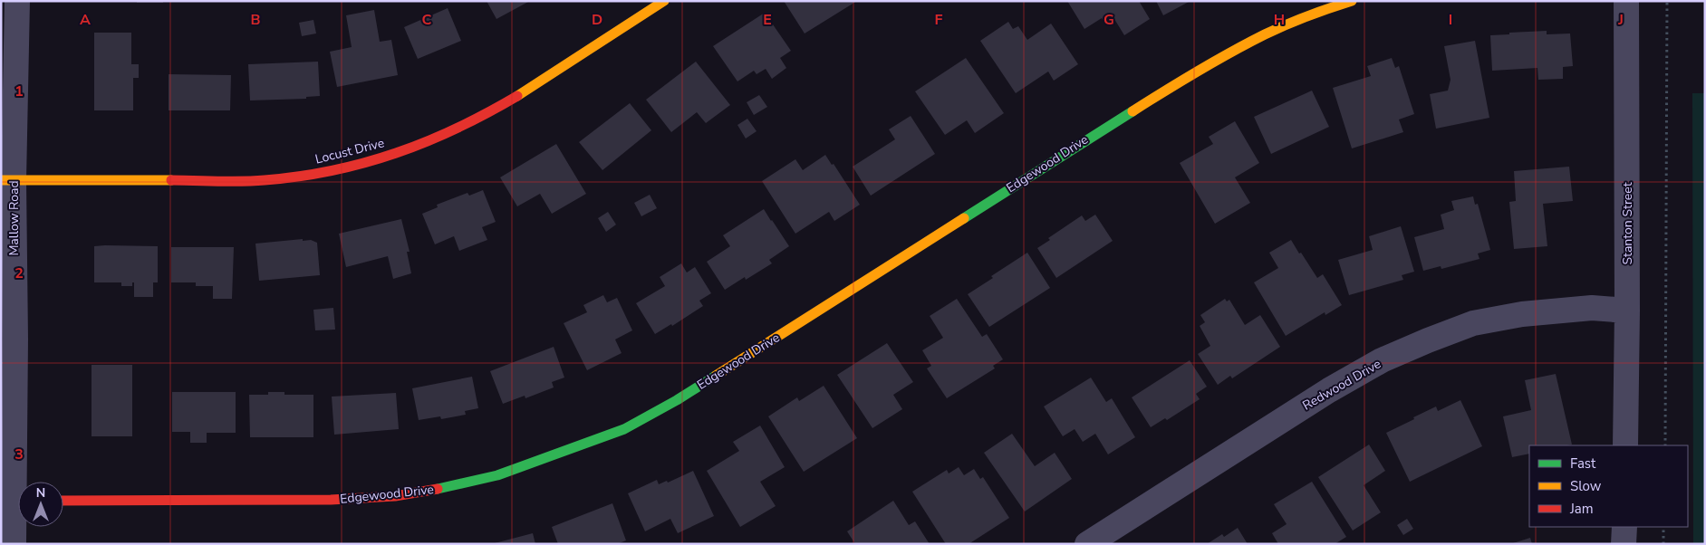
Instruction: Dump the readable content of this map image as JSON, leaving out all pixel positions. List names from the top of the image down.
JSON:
{
  "streets": {
    "street": [
      "Locust Drive",
      "Edgewood Drive",
      "Mallow Road",
      "Stanton Street",
      "Redwood Drive"
    ]
  },
  "crossings": [
    ["Locust Drive", "Mallow Road"],
    ["Stanton Street", "Redwood Drive"]
  ],
  "legend": ["Fast", "Slow", "Jam"],
  "north": "top",
  "grid": {
    "columns": [
      "A",
      "B",
      "C",
      "D",
      "E",
      "F",
      "G",
      "H",
      "I",
      "J"
    ],
    "rows": ["1", "2", "3"]
  }
}
